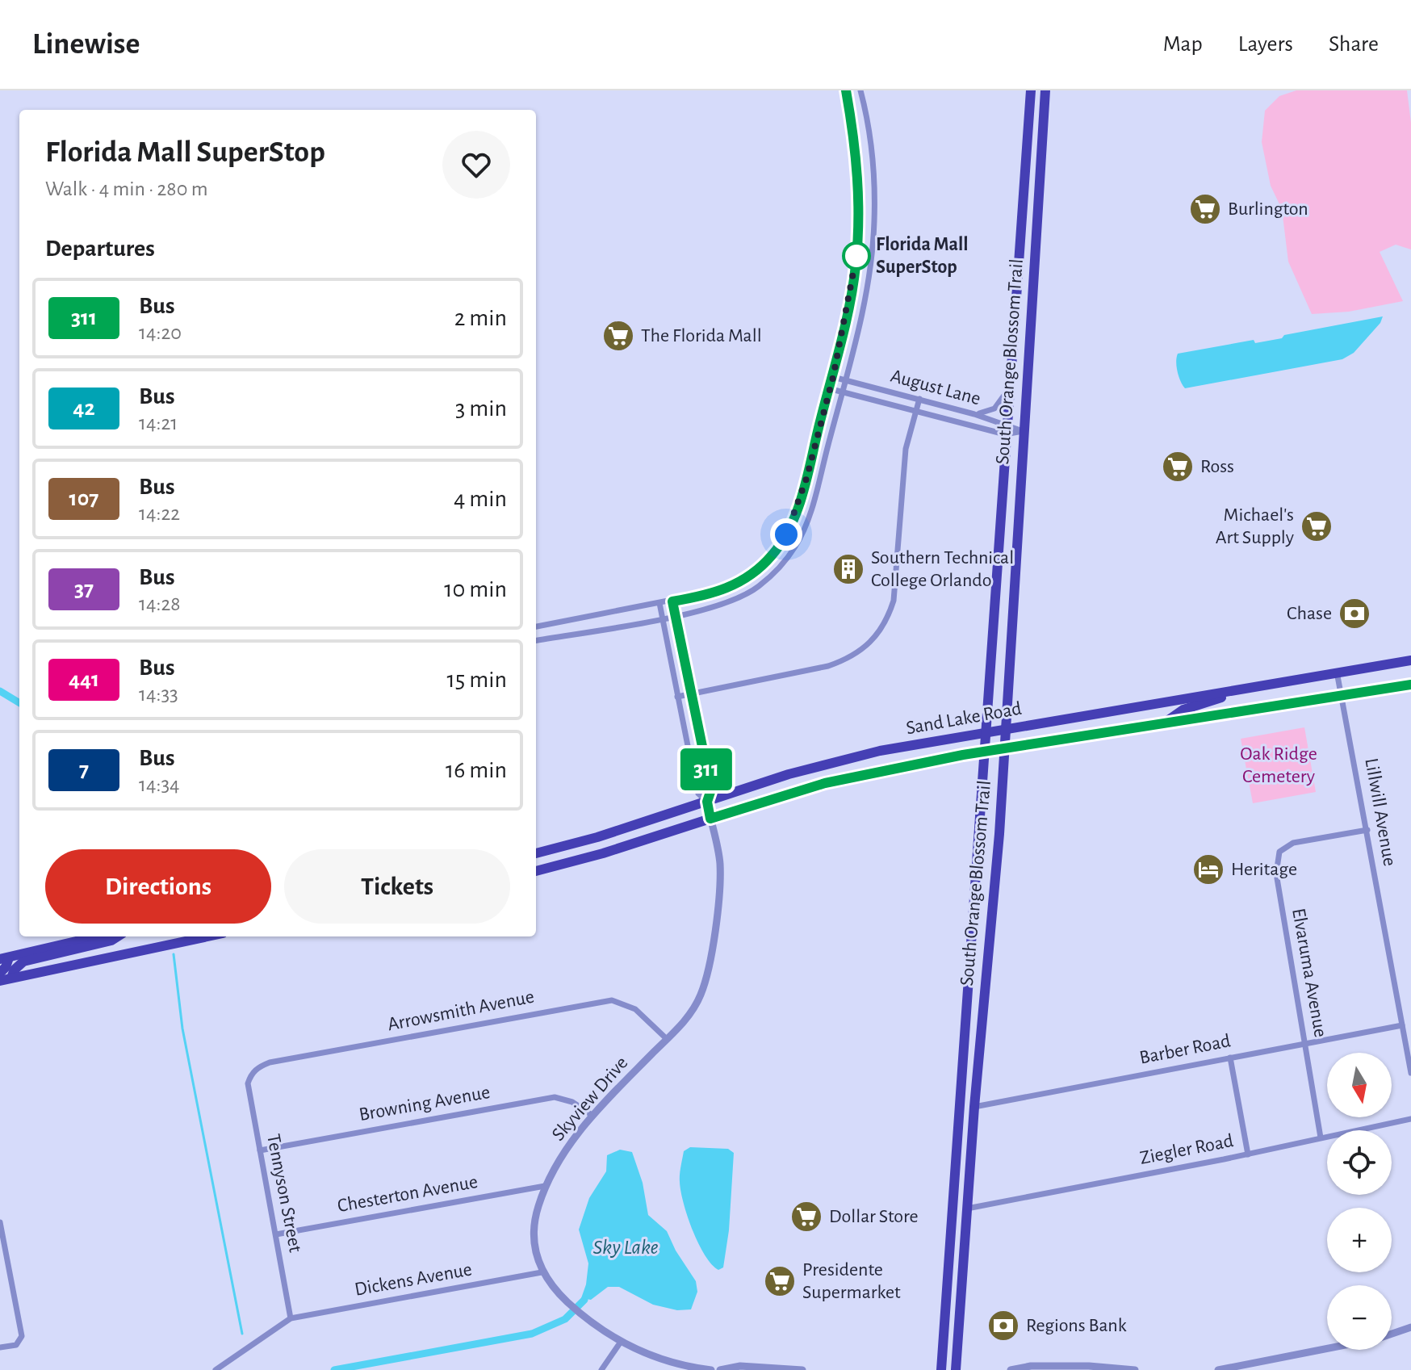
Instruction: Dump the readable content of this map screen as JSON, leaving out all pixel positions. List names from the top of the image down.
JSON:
{
  "streets": {
    "main road": ["South Orange Blossom Trail", "Sand Lake Road"],
    "street": [
      "August Lane",
      "Lillwill Avenue",
      "Elvaruma Avenue",
      "Arrowsmith Avenue",
      "Barber Road",
      "Skyview Drive",
      "Browning Avenue",
      "Ziegler Road",
      "Tennyson Street",
      "Chesterton Avenue",
      "Dickens Avenue"
    ]
  },
  "crossings": [
    ["South Orange Blossom Trail", "August Lane"],
    ["South Orange Blossom Trail", "Sand Lake Road"],
    ["South Orange Blossom Trail", "Barber Road"],
    ["South Orange Blossom Trail", "Ziegler Road"],
    ["Sand Lake Road", "Lillwill Avenue"],
    ["Sand Lake Road", "Skyview Drive"],
    ["Lillwill Avenue", "Elvaruma Avenue"],
    ["Lillwill Avenue", "Barber Road"],
    ["Elvaruma Avenue", "Barber Road"],
    ["Elvaruma Avenue", "Ziegler Road"],
    ["Arrowsmith Avenue", "Skyview Drive"],
    ["Arrowsmith Avenue", "Tennyson Street"],
    ["Skyview Drive", "Browning Avenue"],
    ["Skyview Drive", "Chesterton Avenue"],
    ["Skyview Drive", "Dickens Avenue"],
    ["Browning Avenue", "Tennyson Street"],
    ["Tennyson Street", "Chesterton Avenue"],
    ["Tennyson Street", "Dickens Avenue"]
  ],
  "water": ["Sky Lake"],
  "parks": ["Oak Ridge Cemetery"],
  "places": {
    "supermarket": [
      "Burlington",
      "The Florida Mall",
      "Ross",
      "Michael's Art Supply",
      "Dollar Store",
      "Presidente Supermarket"
    ],
    "other": ["Florida Mall SuperStop"],
    "building": ["Southern Technical College Orlando"],
    "bank": ["Chase", "Regions Bank"],
    "hotel": ["Heritage"]
  },
  "lines": ["bus line 311"],
  "north": "bottom",
  "page": {
    "header": "Linewise",
    "nav": ["Map", "Layers", "Share"],
    "on_map": "311",
    "heading": [
      ["Florida Mall SuperStop", "Walk · 4 min · 280 m"],
      "Departures"
    ],
    "list": [
      {
        "mark": "311",
        "name": "Bus",
        "note": "14:20",
        "value": "2 min"
      },
      {
        "mark": "42",
        "name": "Bus",
        "note": "14:21",
        "value": "3 min"
      },
      {
        "mark": "107",
        "name": "Bus",
        "note": "14:22",
        "value": "4 min"
      },
      {
        "mark": "37",
        "name": "Bus",
        "note": "14:28",
        "value": "10 min"
      },
      {
        "mark": "441",
        "name": "Bus",
        "note": "14:33",
        "value": "15 min"
      },
      {
        "mark": "7",
        "name": "Bus",
        "note": "14:34",
        "value": "16 min"
      }
    ],
    "buttons": ["Directions", "Tickets"],
    "map_buttons": ["+", "−"]
  }
}
